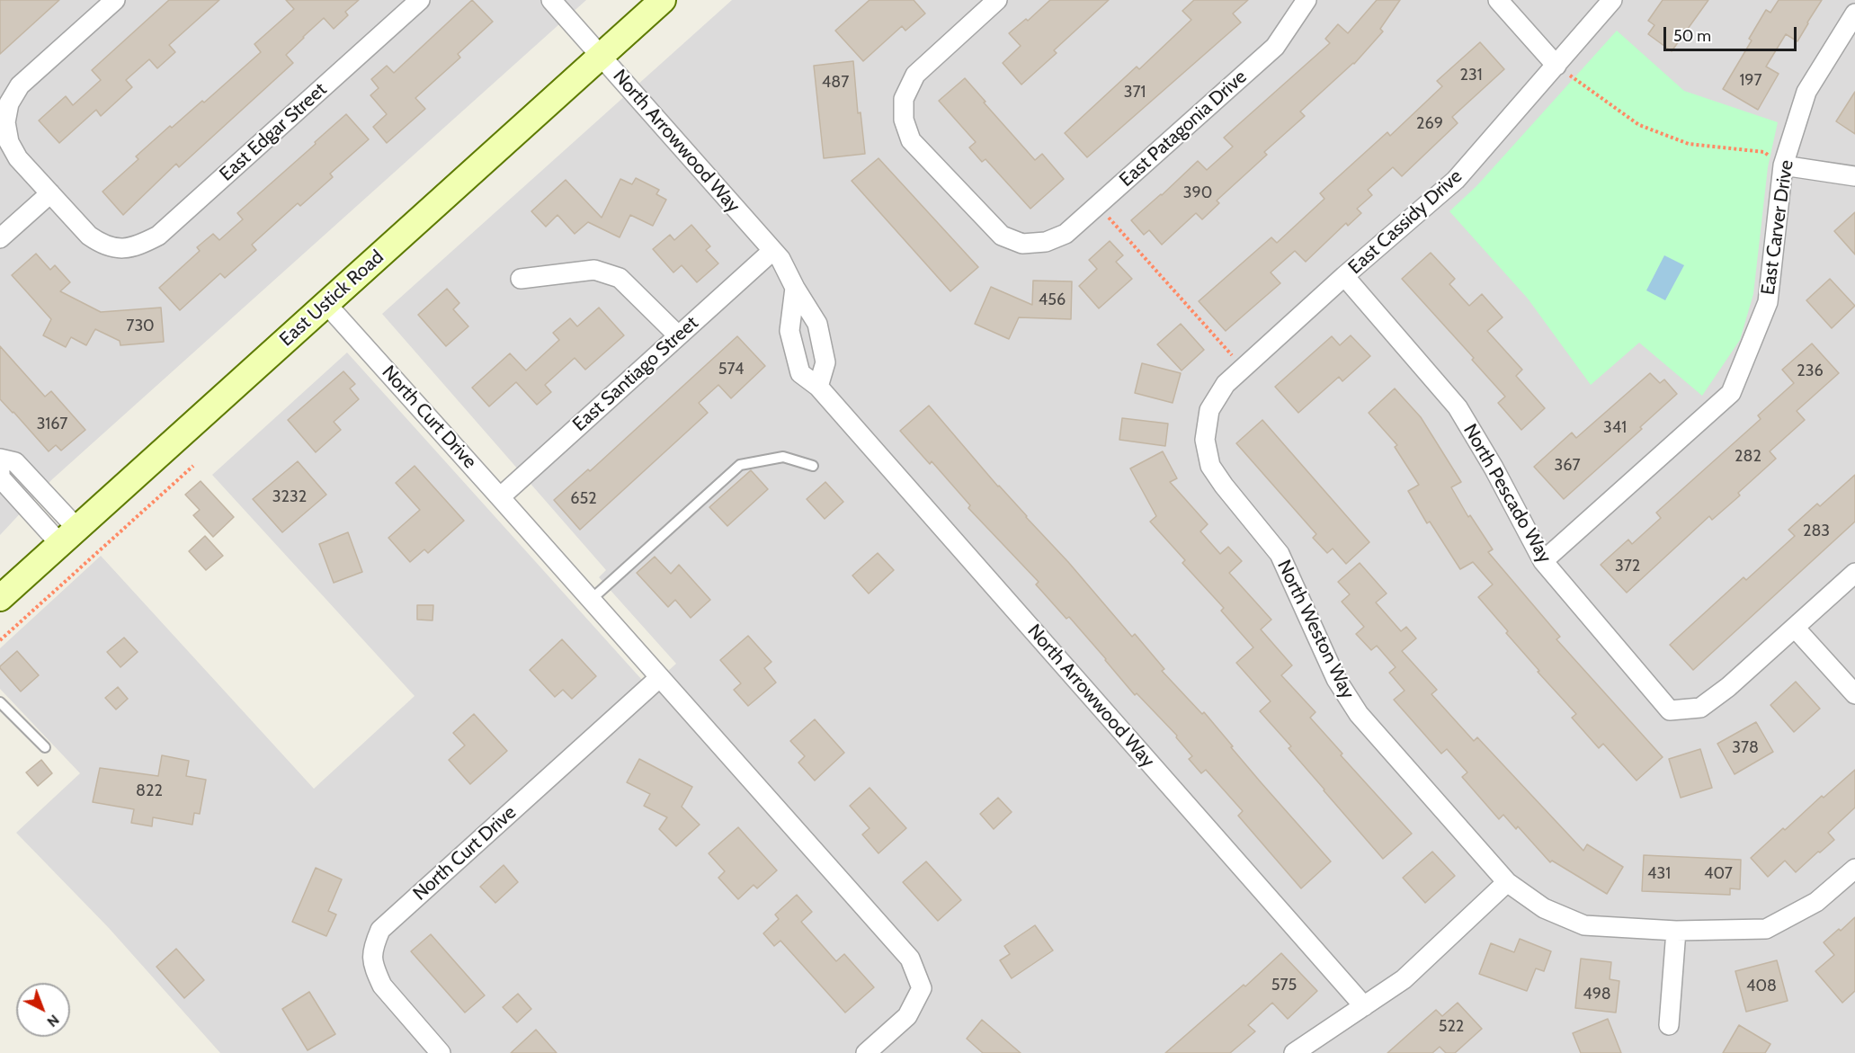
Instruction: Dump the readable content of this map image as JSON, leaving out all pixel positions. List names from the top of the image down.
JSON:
{
  "streets": {
    "main road": ["East Ustick Road"],
    "street": [
      "East Patagonia Drive",
      "East Edgar Street",
      "North Arrowwood Way",
      "East Cassidy Drive",
      "East Carver Drive",
      "East Santiago Street",
      "North Curt Drive",
      "North Pescado Way",
      "North Weston Way"
    ]
  },
  "crossings": [
    ["North Arrowwood Way", "East Ustick Road"],
    ["North Arrowwood Way", "East Santiago Street"],
    ["East Cassidy Drive", "North Pescado Way"],
    ["East Cassidy Drive", "North Weston Way"],
    ["East Carver Drive", "North Pescado Way"],
    ["East Ustick Road", "North Curt Drive"],
    ["East Santiago Street", "North Curt Drive"]
  ],
  "house_numbers": [
    "231",
    "197",
    "487",
    "371",
    "269",
    "390",
    "456",
    "730",
    "574",
    "236",
    "3167",
    "341",
    "282",
    "367",
    "3232",
    "652",
    "283",
    "372",
    "378",
    "822",
    "431",
    "407",
    "575",
    "408",
    "498",
    "522"
  ],
  "scale_bar": "50 m",
  "north": "bottom right"
}
